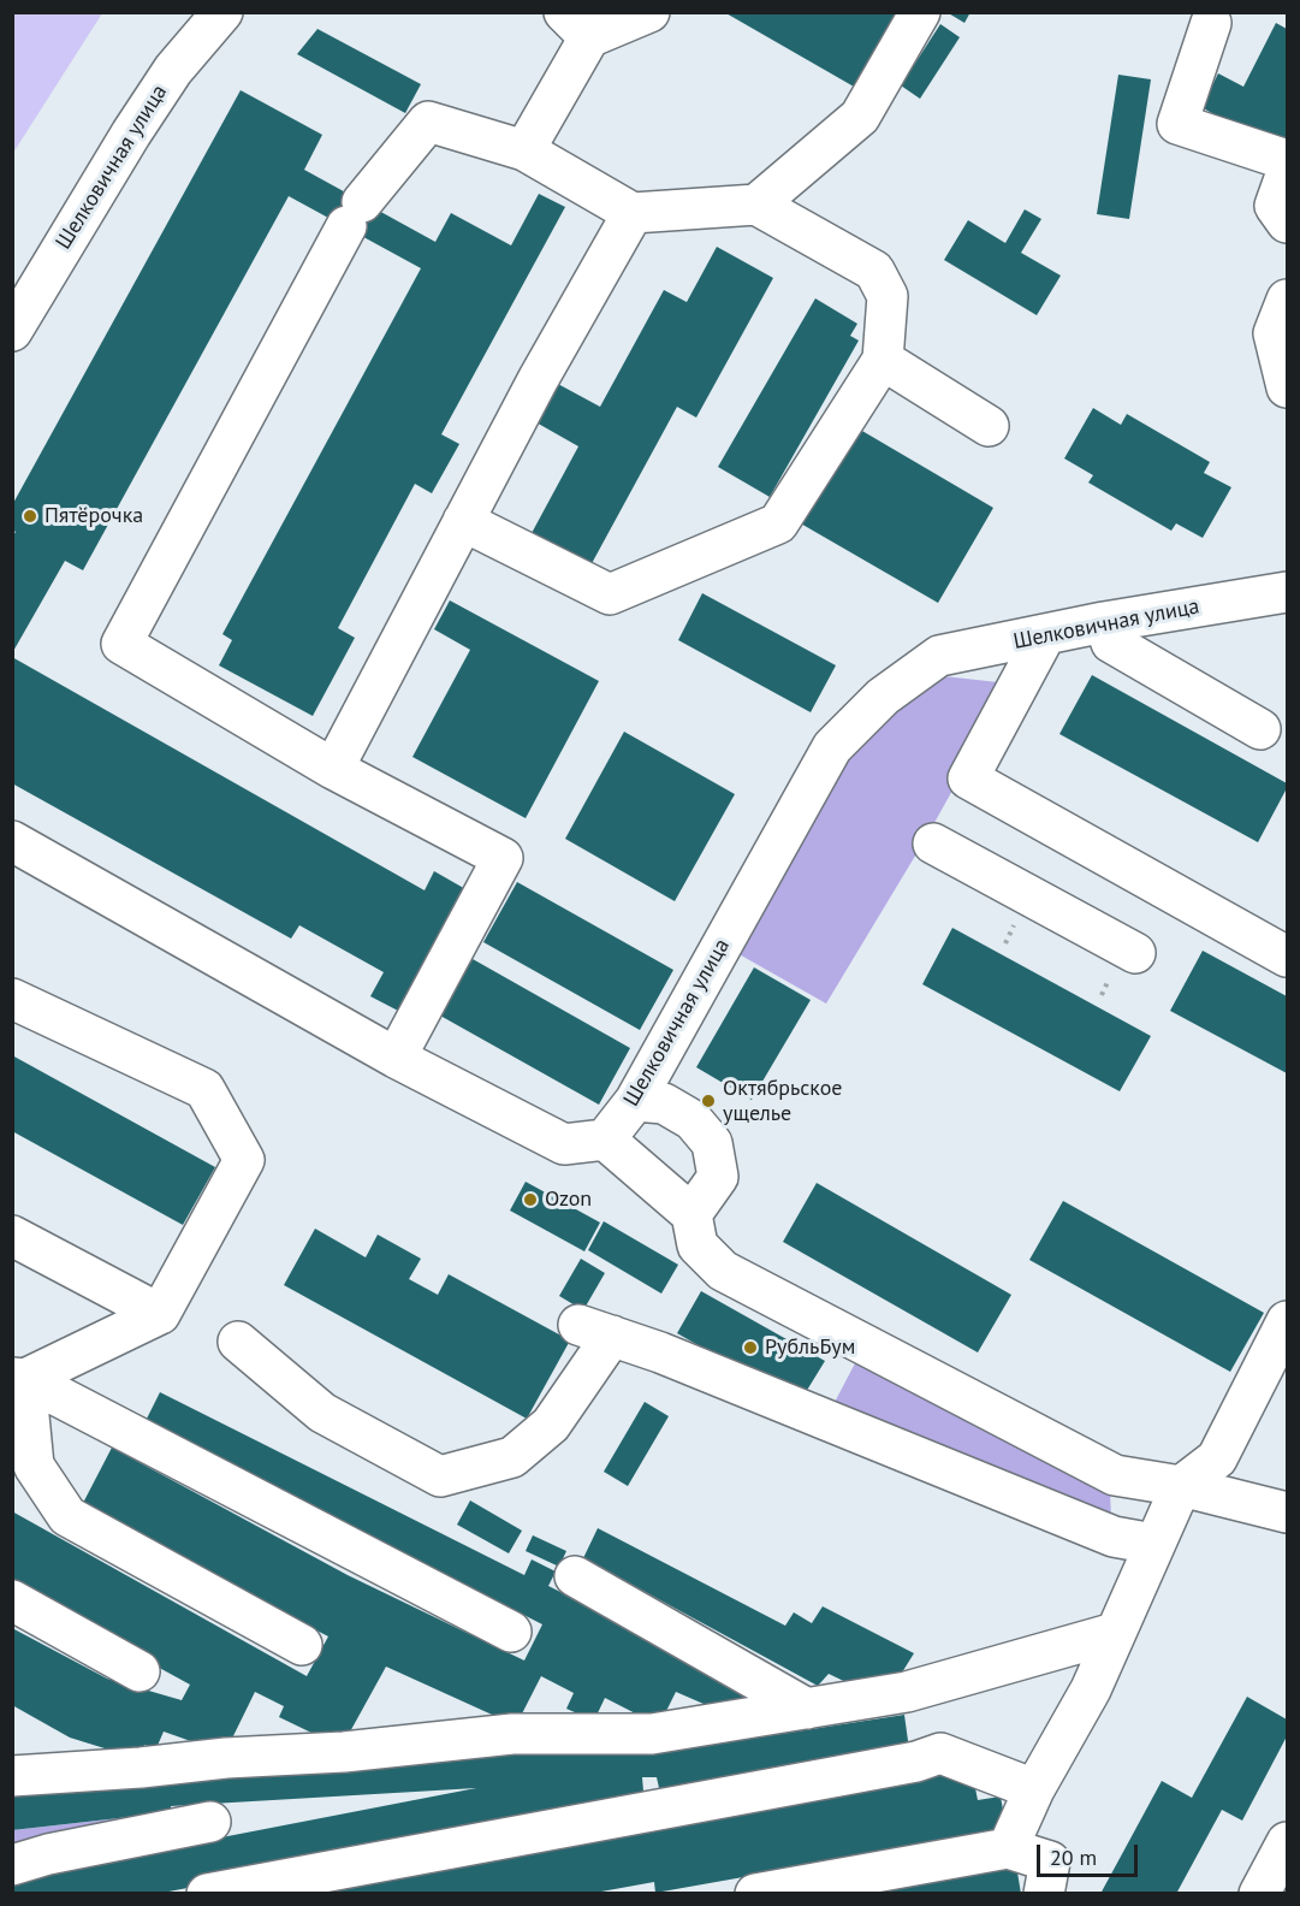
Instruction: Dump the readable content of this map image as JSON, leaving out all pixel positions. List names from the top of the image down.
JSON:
{
  "streets": {
    "street": ["Шелковичная улица"]
  },
  "places": [
    "Пятёрочка",
    "Октябрьское ущелье",
    "Ozon",
    "РубльБум"
  ],
  "scale_bar": "20 m"
}
